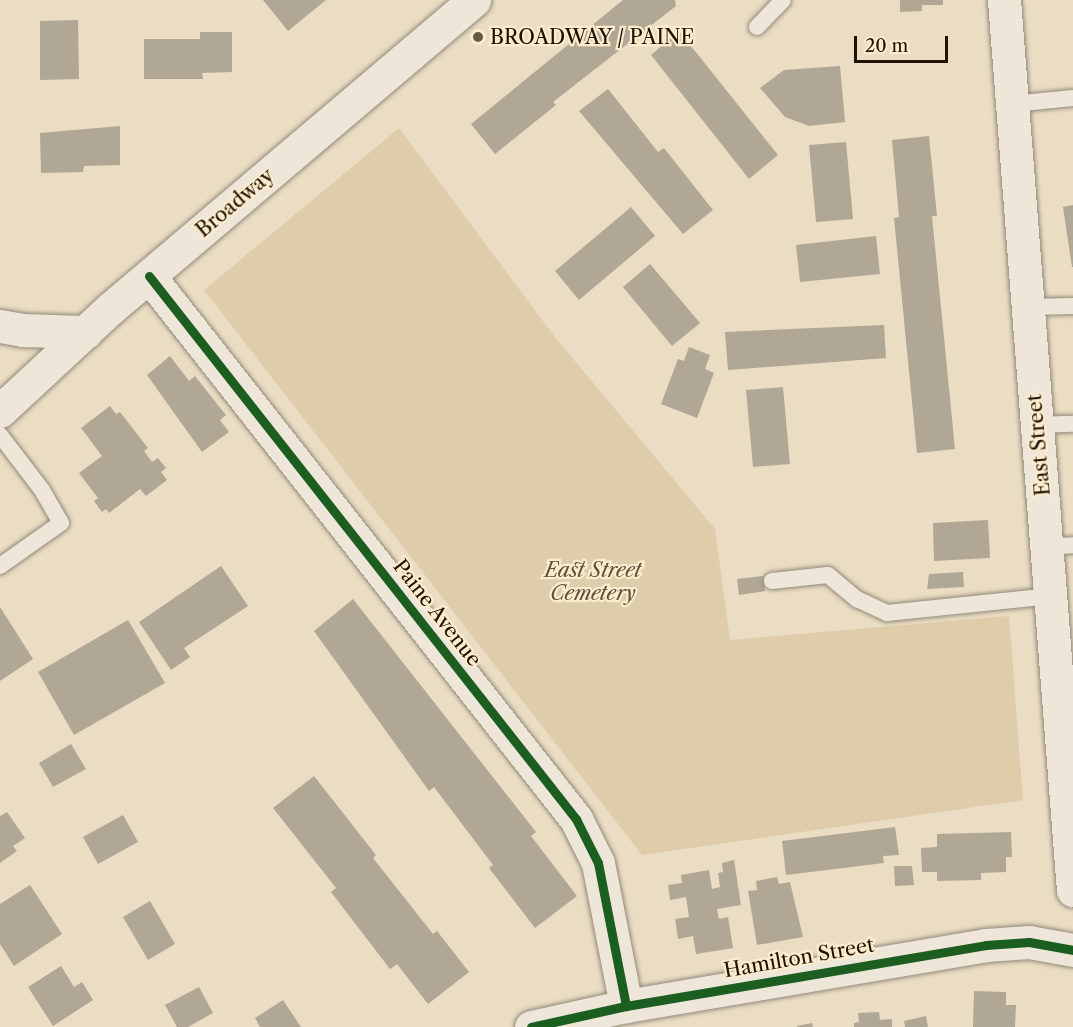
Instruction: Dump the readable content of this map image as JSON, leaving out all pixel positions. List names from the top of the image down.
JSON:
{
  "streets": {
    "main road": [
      "Broadway",
      "East Street",
      "Paine Avenue",
      "Hamilton Street"
    ]
  },
  "crossings": [
    ["Broadway", "Paine Avenue"],
    ["Paine Avenue", "Hamilton Street"]
  ],
  "parks": ["East Street Cemetery"],
  "places": ["BROADWAY / PAINE"],
  "scale_bar": "20 m"
}
